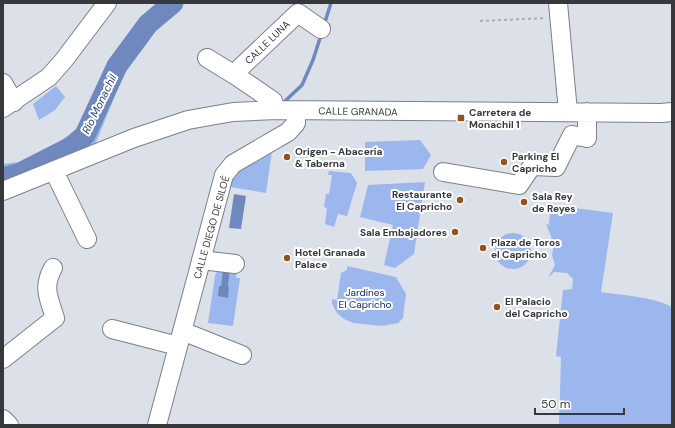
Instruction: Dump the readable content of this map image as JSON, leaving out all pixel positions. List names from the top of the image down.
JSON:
{
  "streets": {
    "street": ["CALLE LUNA", "CALLE GRANADA", "CALLE DIEGO DE SILOÉ"]
  },
  "crossings": [
    ["CALLE GRANADA", "CALLE DIEGO DE SILOÉ"]
  ],
  "water": ["Río Monachil"],
  "parks": ["Jardínes El Capricho"],
  "places": {
    "transit": ["Carretera de Monachil 1"],
    "other": [
      "Origen - Abacería & Taberna",
      "Parking El Capricho",
      "Restaurante El Capricho",
      "Sala Rey de Reyes",
      "Sala Embajadores",
      "Plaza de Toros el Capricho",
      "Hotel Granada Palace",
      "El Palacio del Capricho"
    ]
  },
  "scale_bar": "50 m"
}
